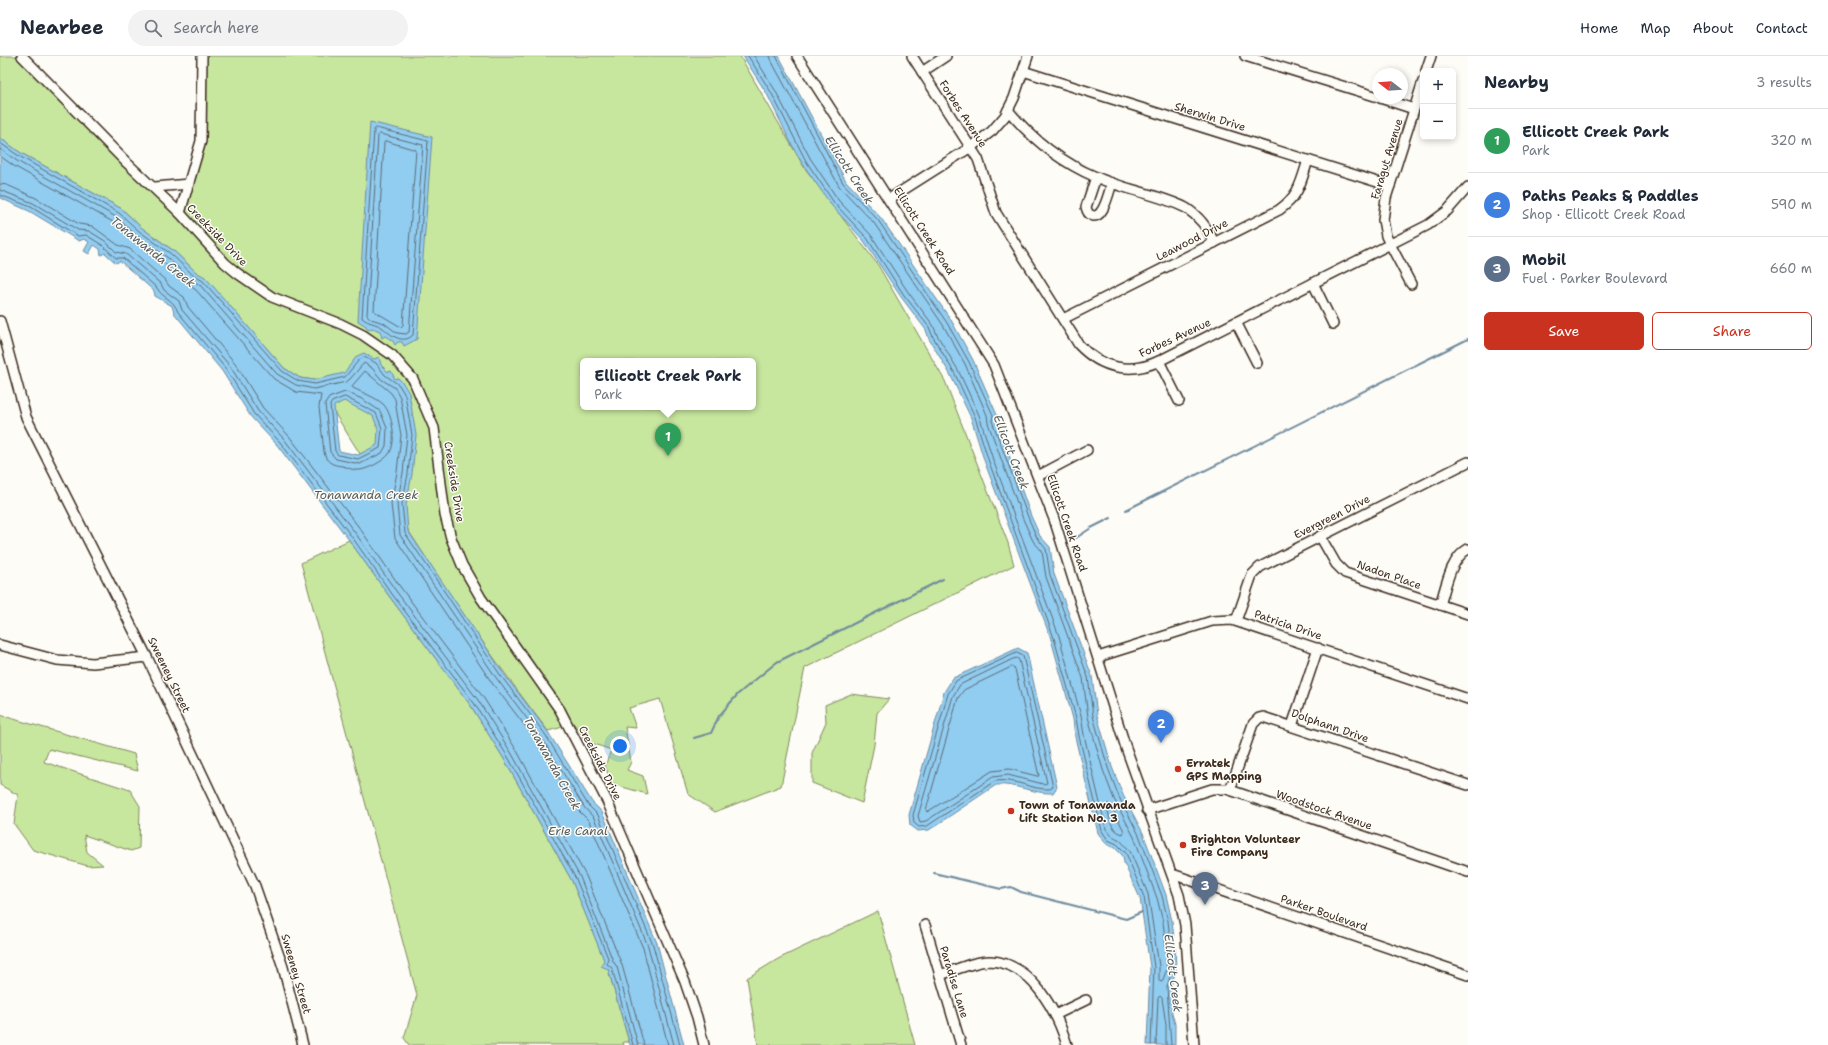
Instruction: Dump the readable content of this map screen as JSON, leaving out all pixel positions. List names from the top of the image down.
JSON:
{
  "streets": {
    "street": [
      "Forbes Avenue",
      "Sherwin Drive",
      "Faragut Avenue",
      "Ellicott Creek Road",
      "Creekside Drive",
      "Leawood Drive",
      "Evergreen Drive",
      "Nadon Place",
      "Patricia Drive",
      "Sweeney Street",
      "Dolphann Drive",
      "Woodstock Avenue",
      "Parker Boulevard",
      "Paradise Lane"
    ]
  },
  "crossings": [
    ["Forbes Avenue", "Faragut Avenue"],
    ["Forbes Avenue", "Leawood Drive"],
    ["Sherwin Drive", "Faragut Avenue"],
    ["Sherwin Drive", "Leawood Drive"],
    ["Ellicott Creek Road", "Patricia Drive"],
    ["Ellicott Creek Road", "Woodstock Avenue"],
    ["Ellicott Creek Road", "Parker Boulevard"],
    ["Evergreen Drive", "Nadon Place"],
    ["Evergreen Drive", "Patricia Drive"],
    ["Dolphann Drive", "Woodstock Avenue"]
  ],
  "water": ["Ellicott Creek", "Tonawanda Creek", "Erie Canal"],
  "places": ["Erratek GPS Mapping", "Town of Tonawanda Lift Station No. 3", "Brighton Volunteer Fire Company"],
  "north": "left",
  "page": {
    "header": "Nearbee",
    "search": "Search here",
    "nav": [
      "Home",
      "Map",
      "About",
      "Contact"
    ],
    "heading": ["Nearby", "3 results"],
    "map_buttons": ["+", "−"],
    "list": [
      {
        "mark": "1",
        "name": "Ellicott Creek Park",
        "note": "Park",
        "value": "320 m"
      },
      {
        "mark": "2",
        "name": "Paths Peaks & Paddles",
        "note": "Shop · Ellicott Creek Road",
        "value": "590 m"
      },
      {
        "mark": "3",
        "name": "Mobil",
        "note": "Fuel · Parker Boulevard",
        "value": "660 m"
      }
    ],
    "buttons": ["Save", "Share"],
    "popup": ["Ellicott Creek Park", "Park"],
    "pins": ["1", "2", "3"]
  }
}
